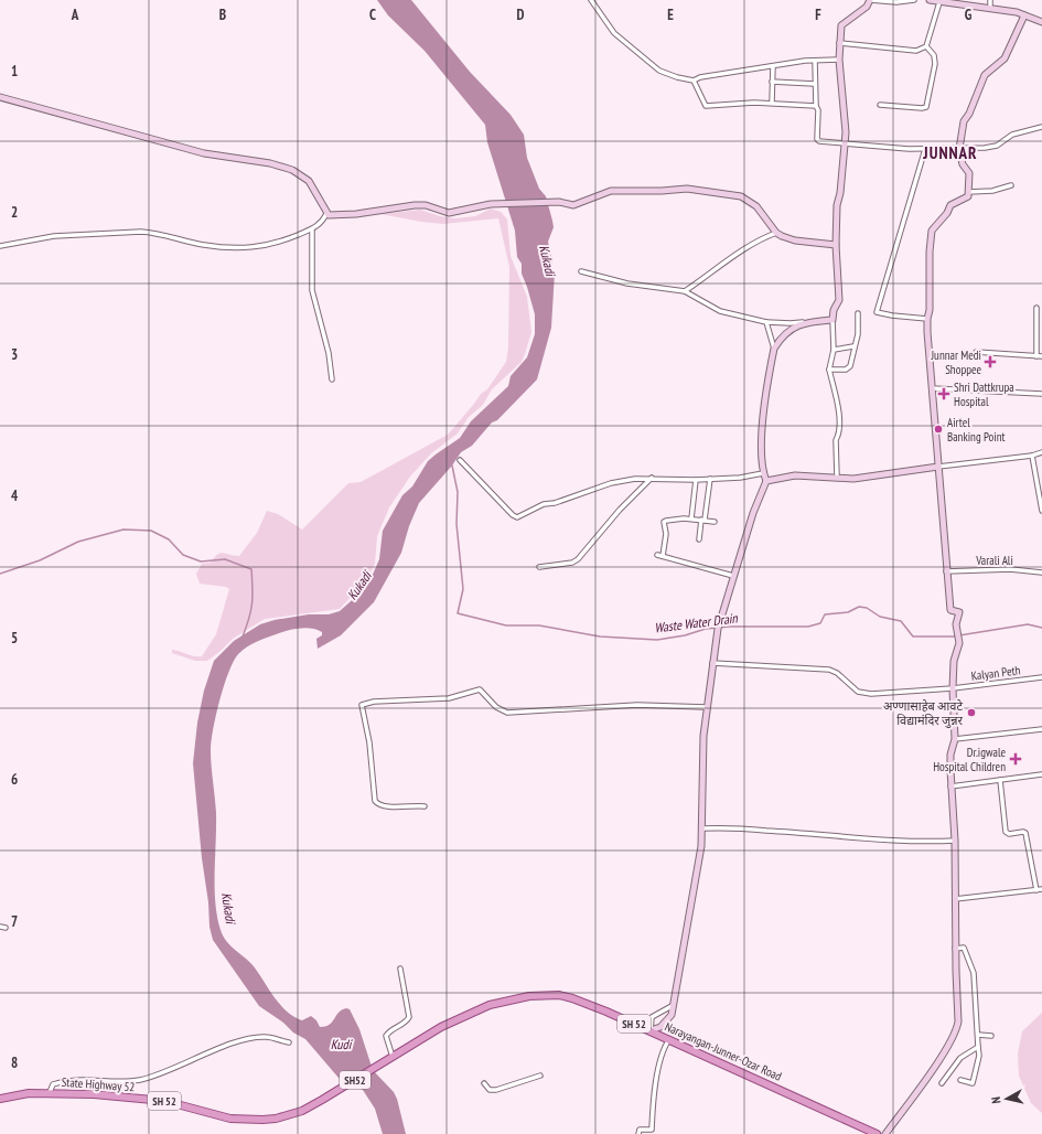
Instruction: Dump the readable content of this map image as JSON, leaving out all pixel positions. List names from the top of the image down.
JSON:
{
  "streets": {
    "main road": [
      "SH 52",
      "Narayangan-Junner-Ozar Road",
      "SH52",
      "State Highway 52"
    ],
    "street": ["Varali Ali", "Kalyan Peth"]
  },
  "crossings": [
    ["Narayangan-Junner-Ozar Road", "SH52"],
    ["SH52", "State Highway 52"]
  ],
  "districts": ["JUNNAR"],
  "water": ["Kukadi", "Waste Water Drain", "Kudi"],
  "places": {
    "health": ["Junnar Medi Shoppee", "Shri Dattkrupa Hospital", "Dr.igwale Hospital Children"],
    "other": ["Airtel Banking Point", "अण्णासाहेब आवटे विद्यामंदिर जुन्नर"]
  },
  "north": "left",
  "grid": {
    "columns": [
      "A",
      "B",
      "C",
      "D",
      "E",
      "F",
      "G"
    ],
    "rows": [
      "1",
      "2",
      "3",
      "4",
      "5",
      "6",
      "7",
      "8"
    ]
  }
}
